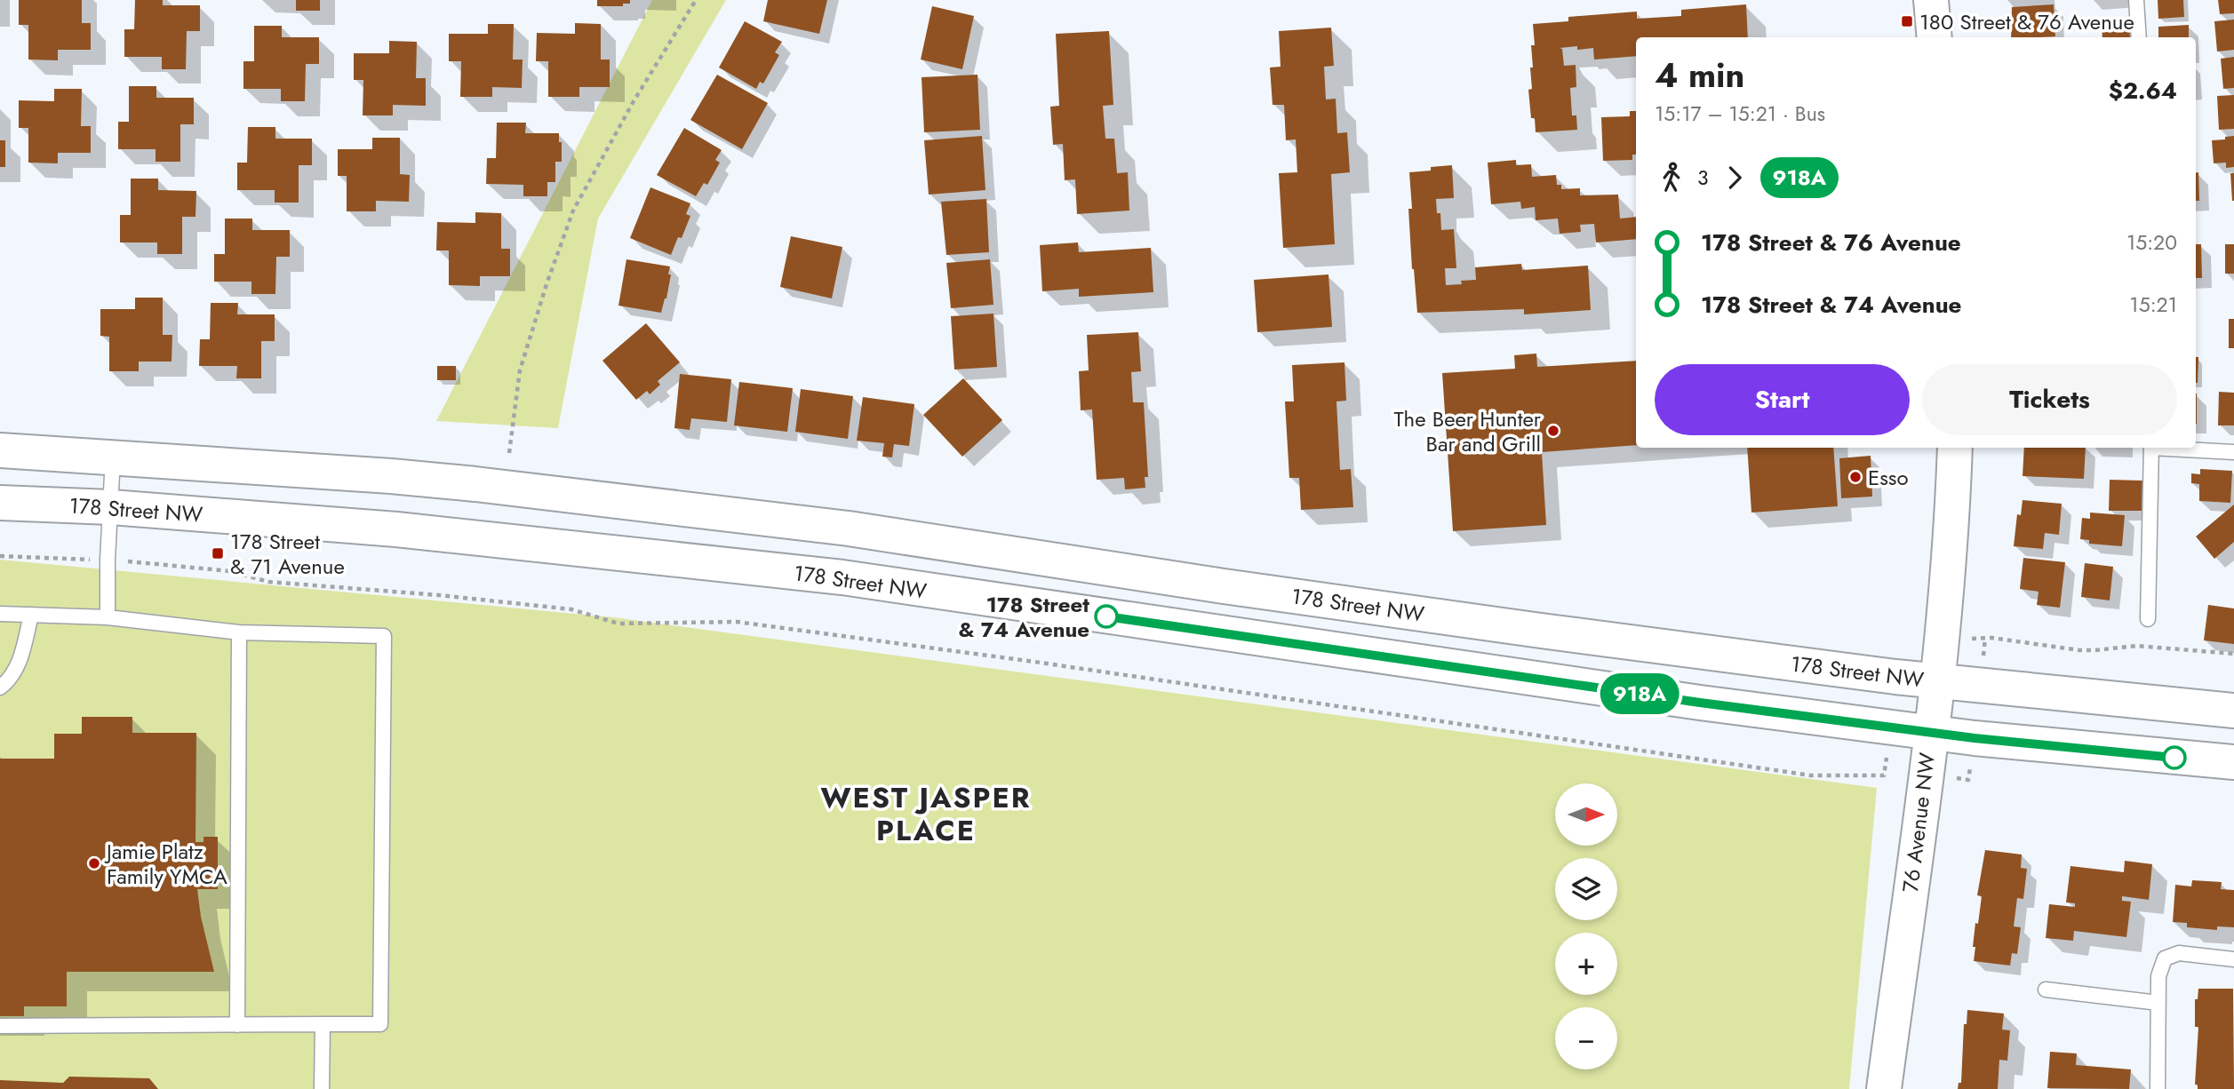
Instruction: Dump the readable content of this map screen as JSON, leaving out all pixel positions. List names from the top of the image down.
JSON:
{
  "streets": {
    "main road": ["178 Street NW", "76 Avenue NW"]
  },
  "crossings": [
    ["178 Street NW", "76 Avenue NW"]
  ],
  "districts": ["WEST JASPER PLACE"],
  "places": {
    "transit": ["180 Street & 76 Avenue", "178 Street & 71 Avenue"],
    "other": [
      "The Beer Hunter Bar and Grill",
      "Esso",
      "178 Street & 74 Avenue",
      "Jamie Platz Family YMCA"
    ]
  },
  "lines": ["bus line 918A"],
  "north": "right",
  "page": {
    "on_map": "918A",
    "heading": ["4 min", "15:17 – 15:21 · Bus", "$2.64"],
    "legs": ["3", "918A"],
    "list": [
      {
        "name": "178 Street & 76 Avenue",
        "value": "15:20"
      },
      {
        "name": "178 Street & 74 Avenue",
        "value": "15:21"
      }
    ],
    "buttons": ["Start", "Tickets"],
    "map_buttons": ["+", "−"]
  }
}
